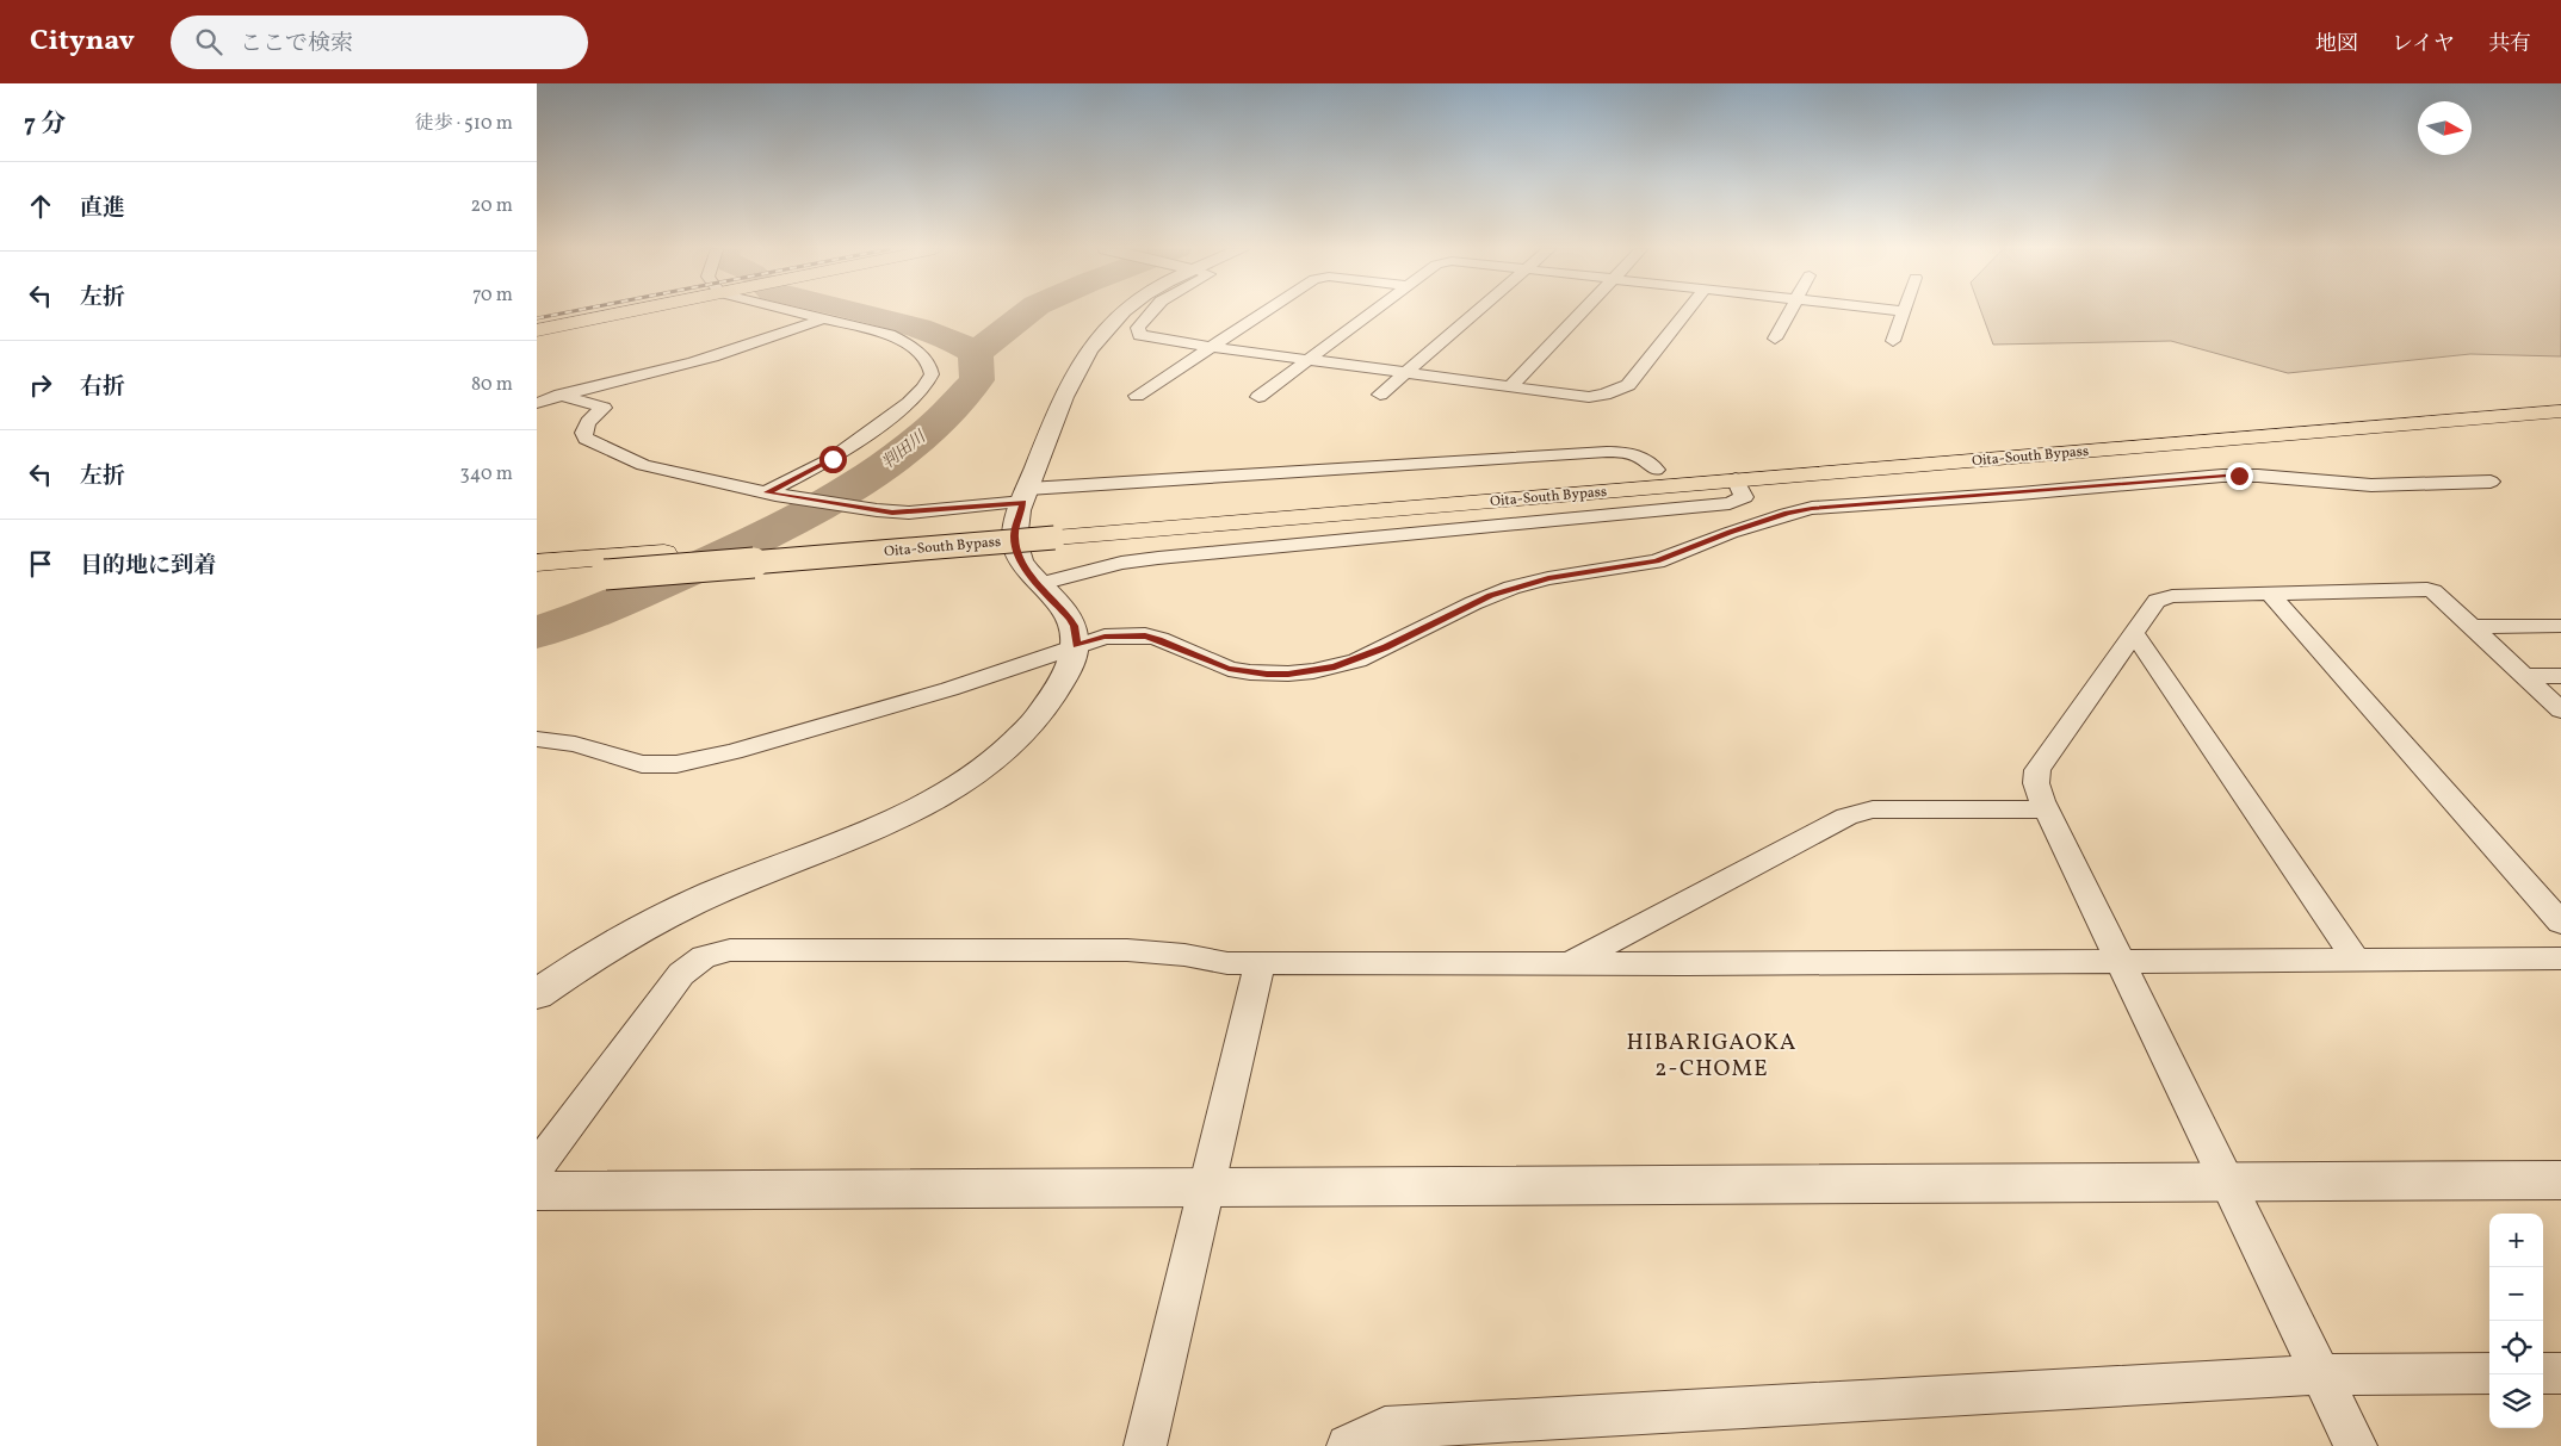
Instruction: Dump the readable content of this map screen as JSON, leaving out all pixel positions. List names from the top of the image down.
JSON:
{
  "streets": {
    "highway": ["Oita-South Bypass"]
  },
  "districts": ["HIBARIGAOKA 2-CHOME"],
  "water": ["判田川"],
  "north": "right",
  "page": {
    "header": "Citynav",
    "search": "ここで検索",
    "nav": ["地図", "レイヤ", "共有"],
    "heading": ["7 分", "徒歩 · 510 m"],
    "list": [
      ["直進", "20 m"],
      ["左折", "70 m"],
      ["右折", "80 m"],
      ["左折", "340 m"],
      "目的地に到着"
    ],
    "map_buttons": ["+", "−"]
  }
}
